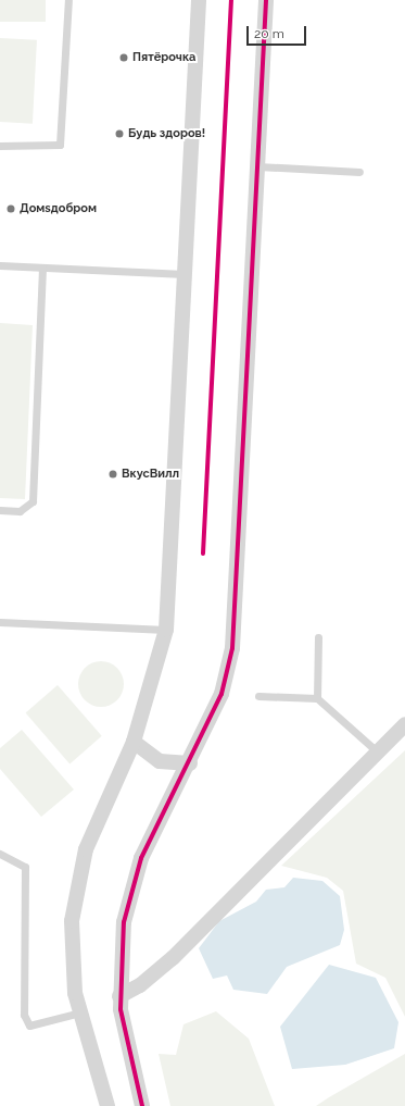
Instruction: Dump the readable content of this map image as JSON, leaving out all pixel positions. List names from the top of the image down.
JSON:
{
  "places": [
    "Пятёрочка",
    "Будь здоров!",
    "Домsдобром",
    "ВкусВилл"
  ],
  "scale_bar": "20 m"
}
